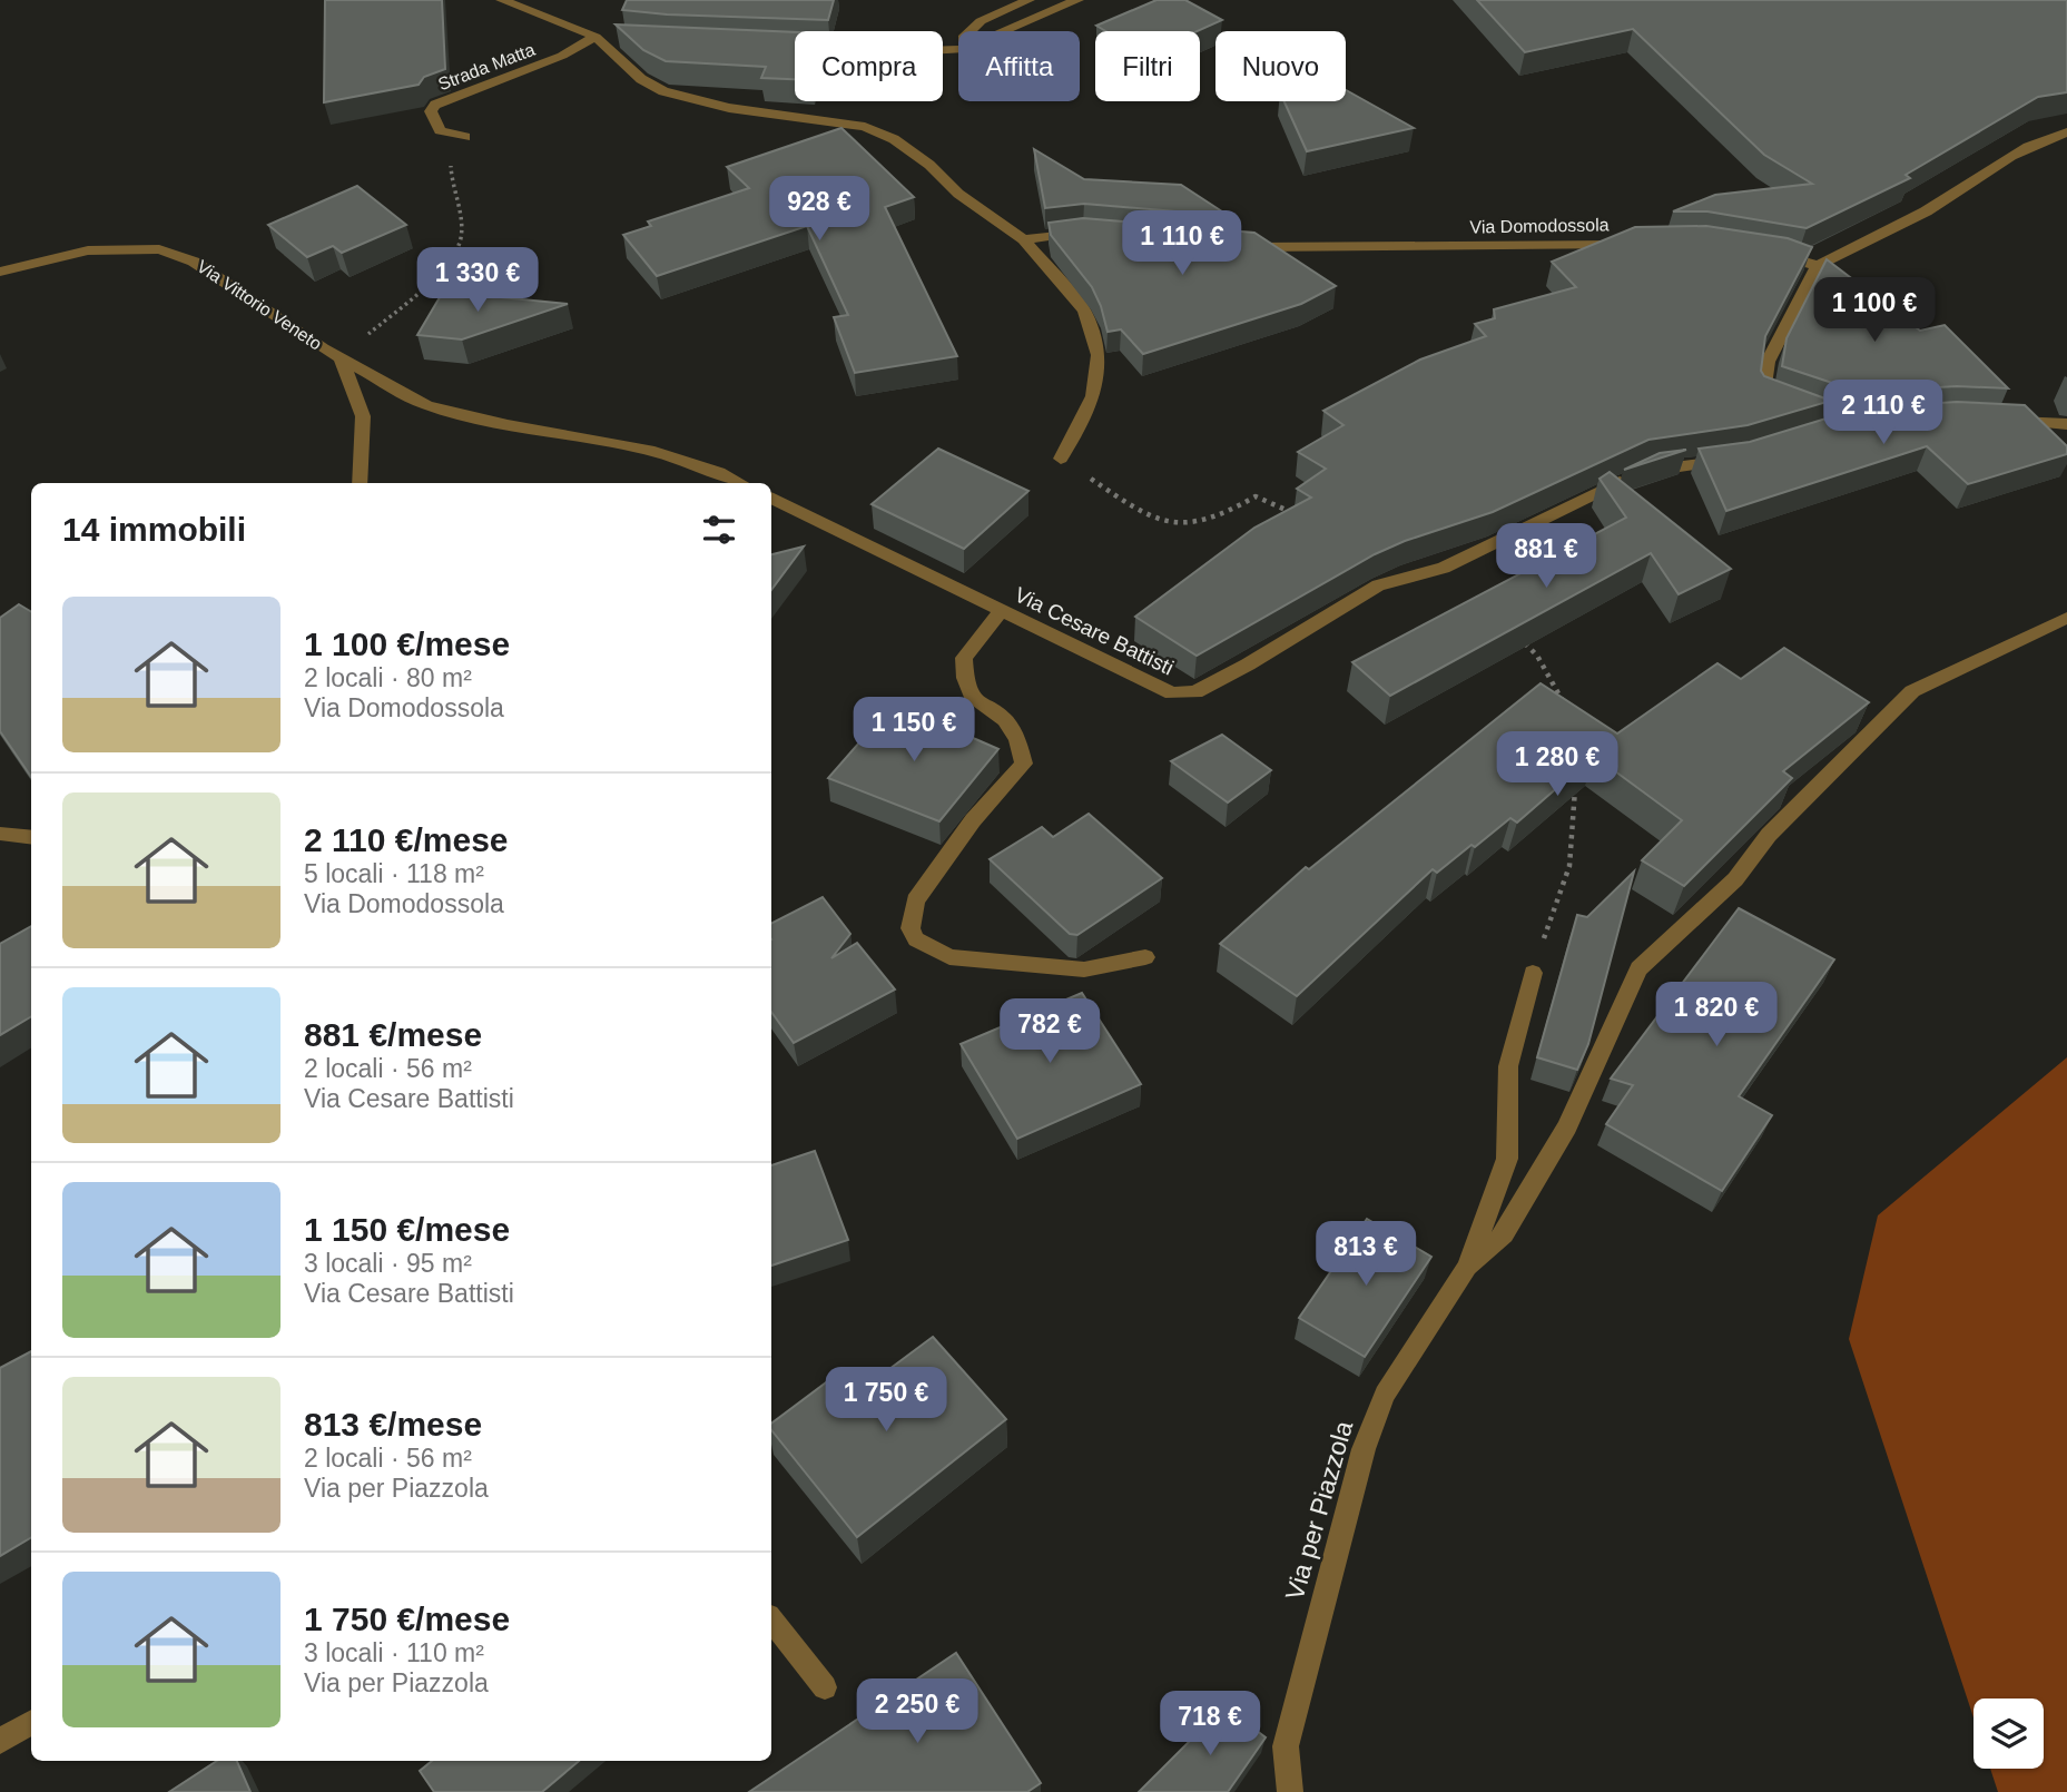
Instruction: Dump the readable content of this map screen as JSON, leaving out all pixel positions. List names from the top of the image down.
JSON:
{
  "streets": {
    "street": [
      "Strada Matta",
      "Via Domodossola",
      "Via Vittorio Veneto",
      "Via Cesare Battisti",
      "Via per Piazzola"
    ]
  },
  "page": {
    "chip": [
      "Compra",
      "Affitta",
      "Filtri",
      "Nuovo"
    ],
    "price": [
      "928 €",
      "1 110 €",
      "1 330 €",
      "1 100 €",
      "2 110 €",
      "881 €",
      "1 150 €",
      "1 280 €",
      "1 820 €",
      "782 €",
      "813 €",
      "1 750 €",
      "2 250 €",
      "718 €"
    ],
    "heading": "14 immobili",
    "list": [
      {
        "name": "1 100 €/mese",
        "note": "2 locali · 80 m² · Via Domodossola"
      },
      {
        "name": "2 110 €/mese",
        "note": "5 locali · 118 m² · Via Domodossola"
      },
      {
        "name": "881 €/mese",
        "note": "2 locali · 56 m² · Via Cesare Battisti"
      },
      {
        "name": "1 150 €/mese",
        "note": "3 locali · 95 m² · Via Cesare Battisti"
      },
      {
        "name": "813 €/mese",
        "note": "2 locali · 56 m² · Via per Piazzola"
      },
      {
        "name": "1 750 €/mese",
        "note": "3 locali · 110 m² · Via per Piazzola"
      }
    ]
  }
}
